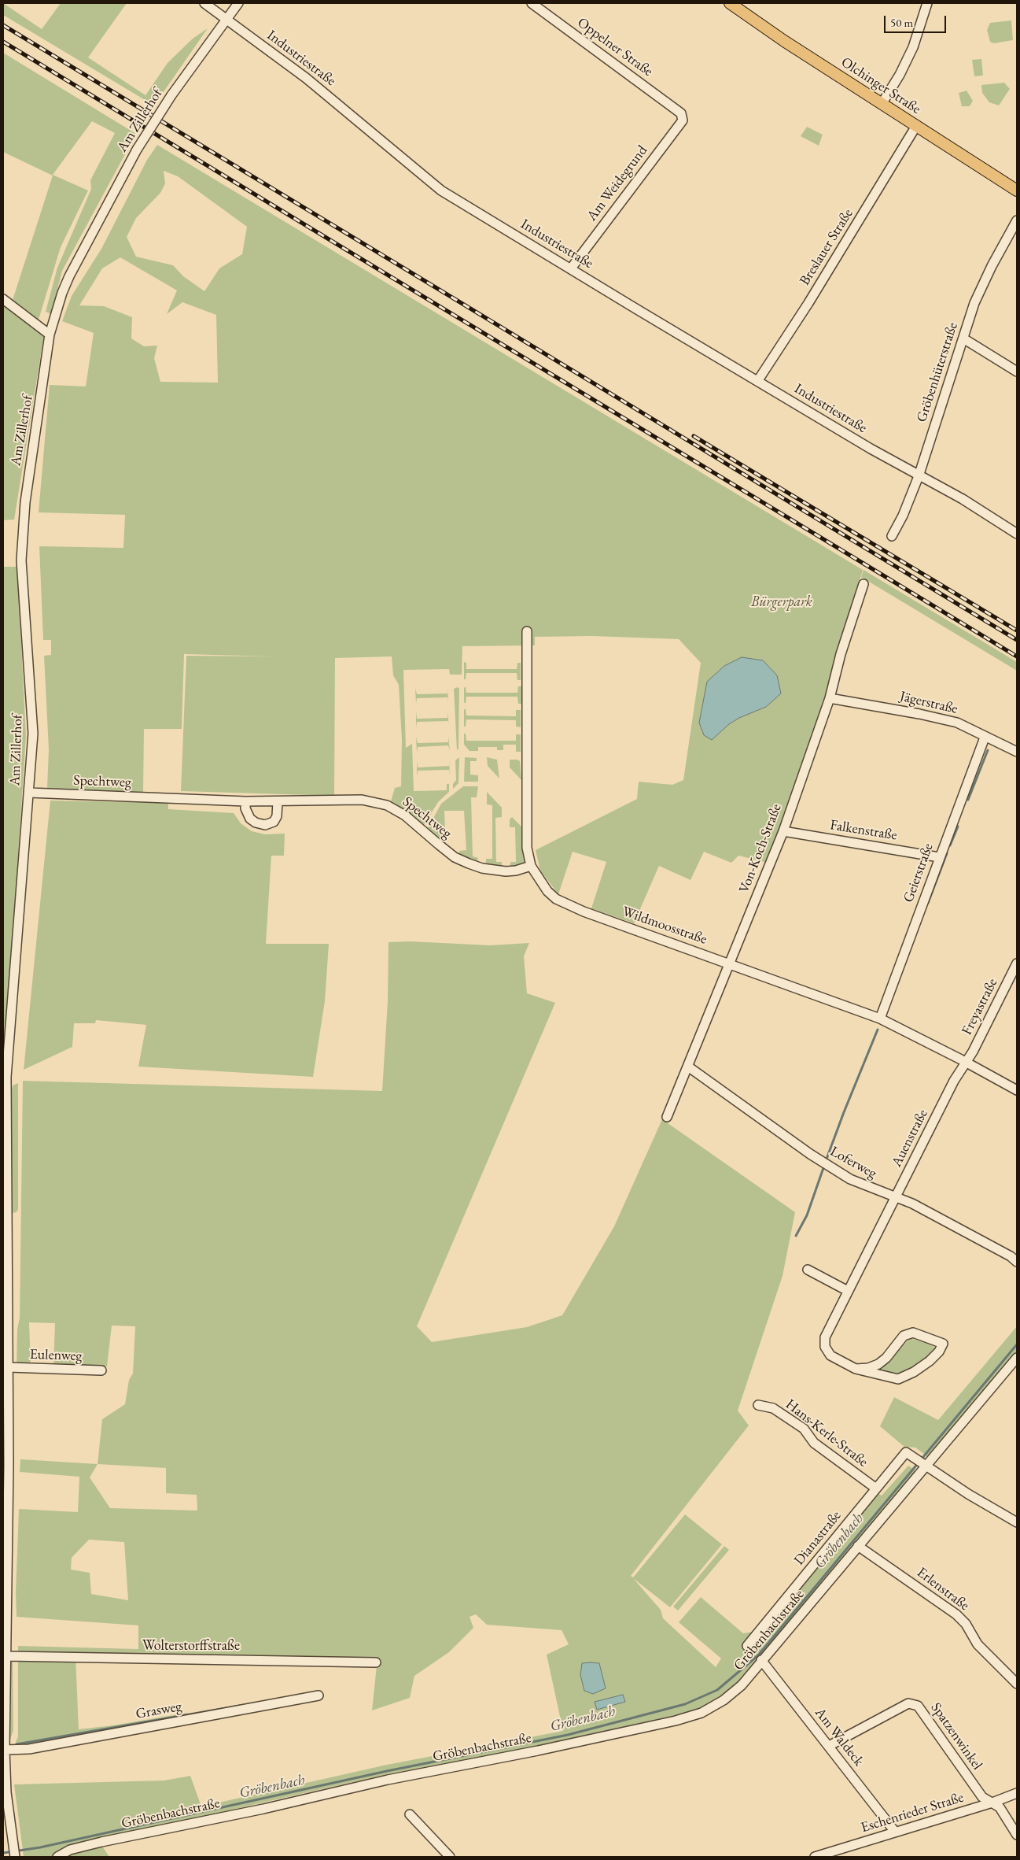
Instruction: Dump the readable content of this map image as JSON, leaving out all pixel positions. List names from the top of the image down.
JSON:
{
  "streets": {
    "main road": ["Olchinger Straße"],
    "street": [
      "Oppelner Straße",
      "Industriestraße",
      "Am Zillerhof",
      "Am Weidegrund",
      "Breslauer Straße",
      "Gröbenhüterstraße",
      "Jägerstraße",
      "Spechtweg",
      "Falkenstraße",
      "Von-Koch-Straße",
      "Geierstraße",
      "Wildmoosstraße",
      "Freyastraße",
      "Auenstraße",
      "Loferweg",
      "Eulenweg",
      "Hans-Kerle-Straße",
      "Dianastraße",
      "Erlenstraße",
      "Gröbenbachstraße",
      "Wolterstorffstraße",
      "Grasweg",
      "Spatzenwinkel",
      "Am Waldeck",
      "Eschenrieder Straße"
    ]
  },
  "crossings": [
    ["Oppelner Straße", "Am Weidegrund"],
    ["Industriestraße", "Am Zillerhof"],
    ["Industriestraße", "Am Weidegrund"],
    ["Industriestraße", "Breslauer Straße"],
    ["Industriestraße", "Gröbenhüterstraße"],
    ["Olchinger Straße", "Breslauer Straße"],
    ["Am Zillerhof", "Spechtweg"],
    ["Am Zillerhof", "Eulenweg"],
    ["Am Zillerhof", "Wolterstorffstraße"],
    ["Am Zillerhof", "Grasweg"],
    ["Jägerstraße", "Von-Koch-Straße"],
    ["Jägerstraße", "Geierstraße"],
    ["Spechtweg", "Wildmoosstraße"],
    ["Falkenstraße", "Von-Koch-Straße"],
    ["Falkenstraße", "Geierstraße"],
    ["Von-Koch-Straße", "Wildmoosstraße"],
    ["Von-Koch-Straße", "Loferweg"],
    ["Geierstraße", "Wildmoosstraße"],
    ["Wildmoosstraße", "Freyastraße"],
    ["Wildmoosstraße", "Auenstraße"],
    ["Freyastraße", "Auenstraße"],
    ["Auenstraße", "Loferweg"],
    ["Hans-Kerle-Straße", "Dianastraße"],
    ["Dianastraße", "Gröbenbachstraße"],
    ["Erlenstraße", "Gröbenbachstraße"],
    ["Gröbenbachstraße", "Am Waldeck"],
    ["Spatzenwinkel", "Am Waldeck"],
    ["Spatzenwinkel", "Eschenrieder Straße"],
    ["Am Waldeck", "Eschenrieder Straße"]
  ],
  "water": ["Gröbenbach"],
  "parks": ["Bürgerpark"],
  "scale_bar": "50 m"
}
